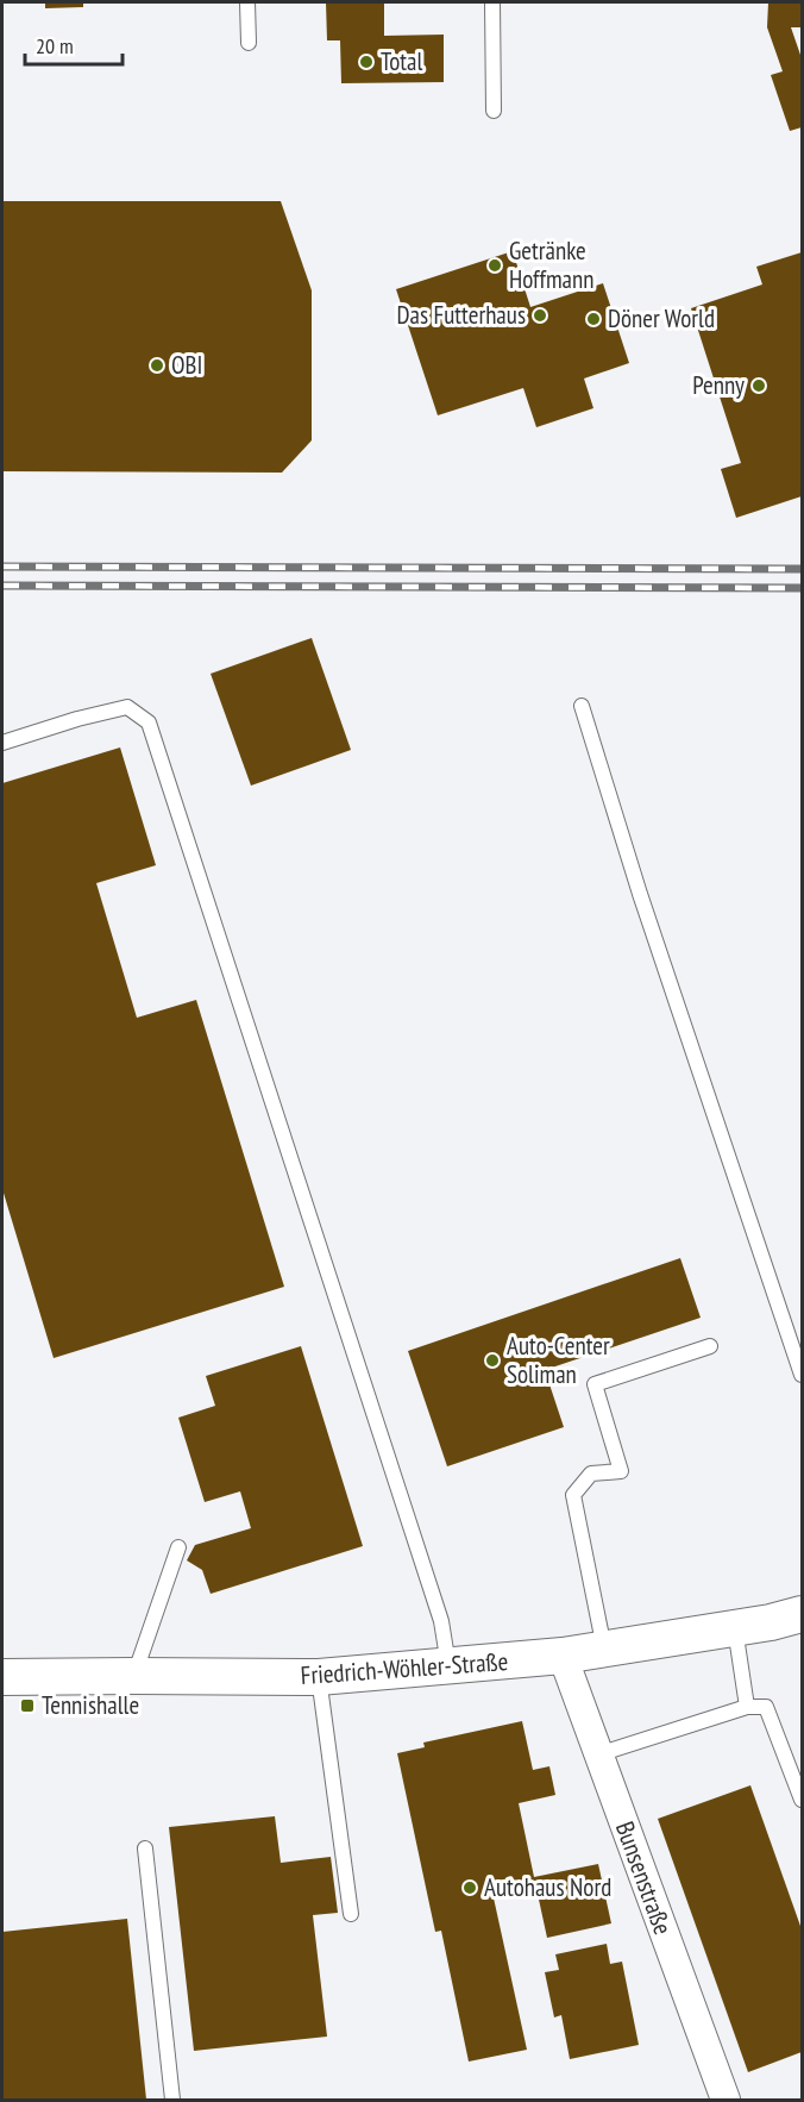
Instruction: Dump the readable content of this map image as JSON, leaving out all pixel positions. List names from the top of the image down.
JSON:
{
  "streets": {
    "street": ["Friedrich-Wöhler-Straße", "Bunsenstraße"]
  },
  "crossings": [
    ["Friedrich-Wöhler-Straße", "Bunsenstraße"]
  ],
  "places": {
    "other": [
      "Total",
      "Getränke Hoffmann",
      "Das Futterhaus",
      "Döner World",
      "OBI",
      "Penny",
      "Auto-Center Soliman",
      "Autohaus Nord"
    ],
    "transit": ["Tennishalle"]
  },
  "scale_bar": "20 m"
}
